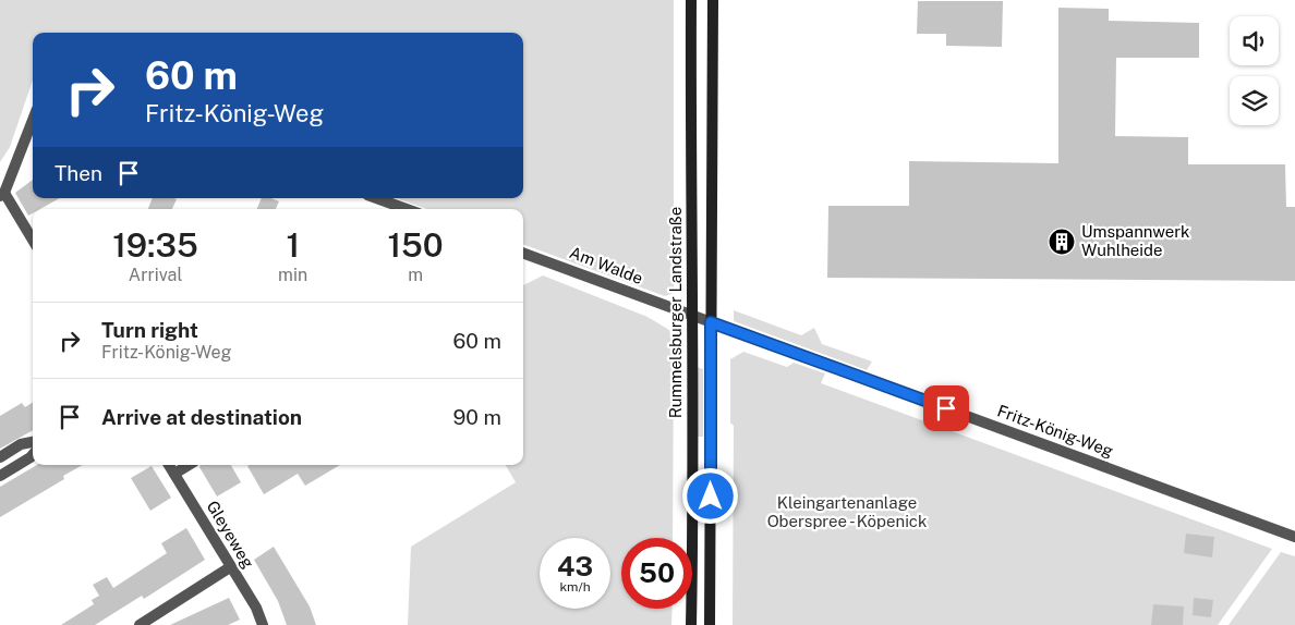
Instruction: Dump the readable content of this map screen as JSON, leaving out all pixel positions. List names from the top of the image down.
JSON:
{
  "streets": {
    "main road": ["Rummelsburger Landstraße"],
    "street": ["Am Walde", "Fritz-König-Weg", "Gleyeweg"]
  },
  "crossings": [
    ["Am Walde", "Rummelsburger Landstraße"],
    ["Am Walde", "Fritz-König-Weg"]
  ],
  "parks": ["Kleingartenanlage Oberspree - Köpenick"],
  "places": {
    "building": ["Umspannwerk Wuhlheide"]
  },
  "page": {
    "turn": ["60 m", "Fritz-König-Weg"],
    "then": "Then",
    "eta": [
      "19:35",
      "Arrival",
      "1",
      "min",
      "150",
      "m"
    ],
    "list": [
      {
        "name": "Turn right",
        "note": "Fritz-König-Weg",
        "value": "60 m"
      },
      {
        "name": "Arrive at destination",
        "value": "90 m"
      }
    ],
    "speed": "43 km/h",
    "limit": "50"
  }
}
